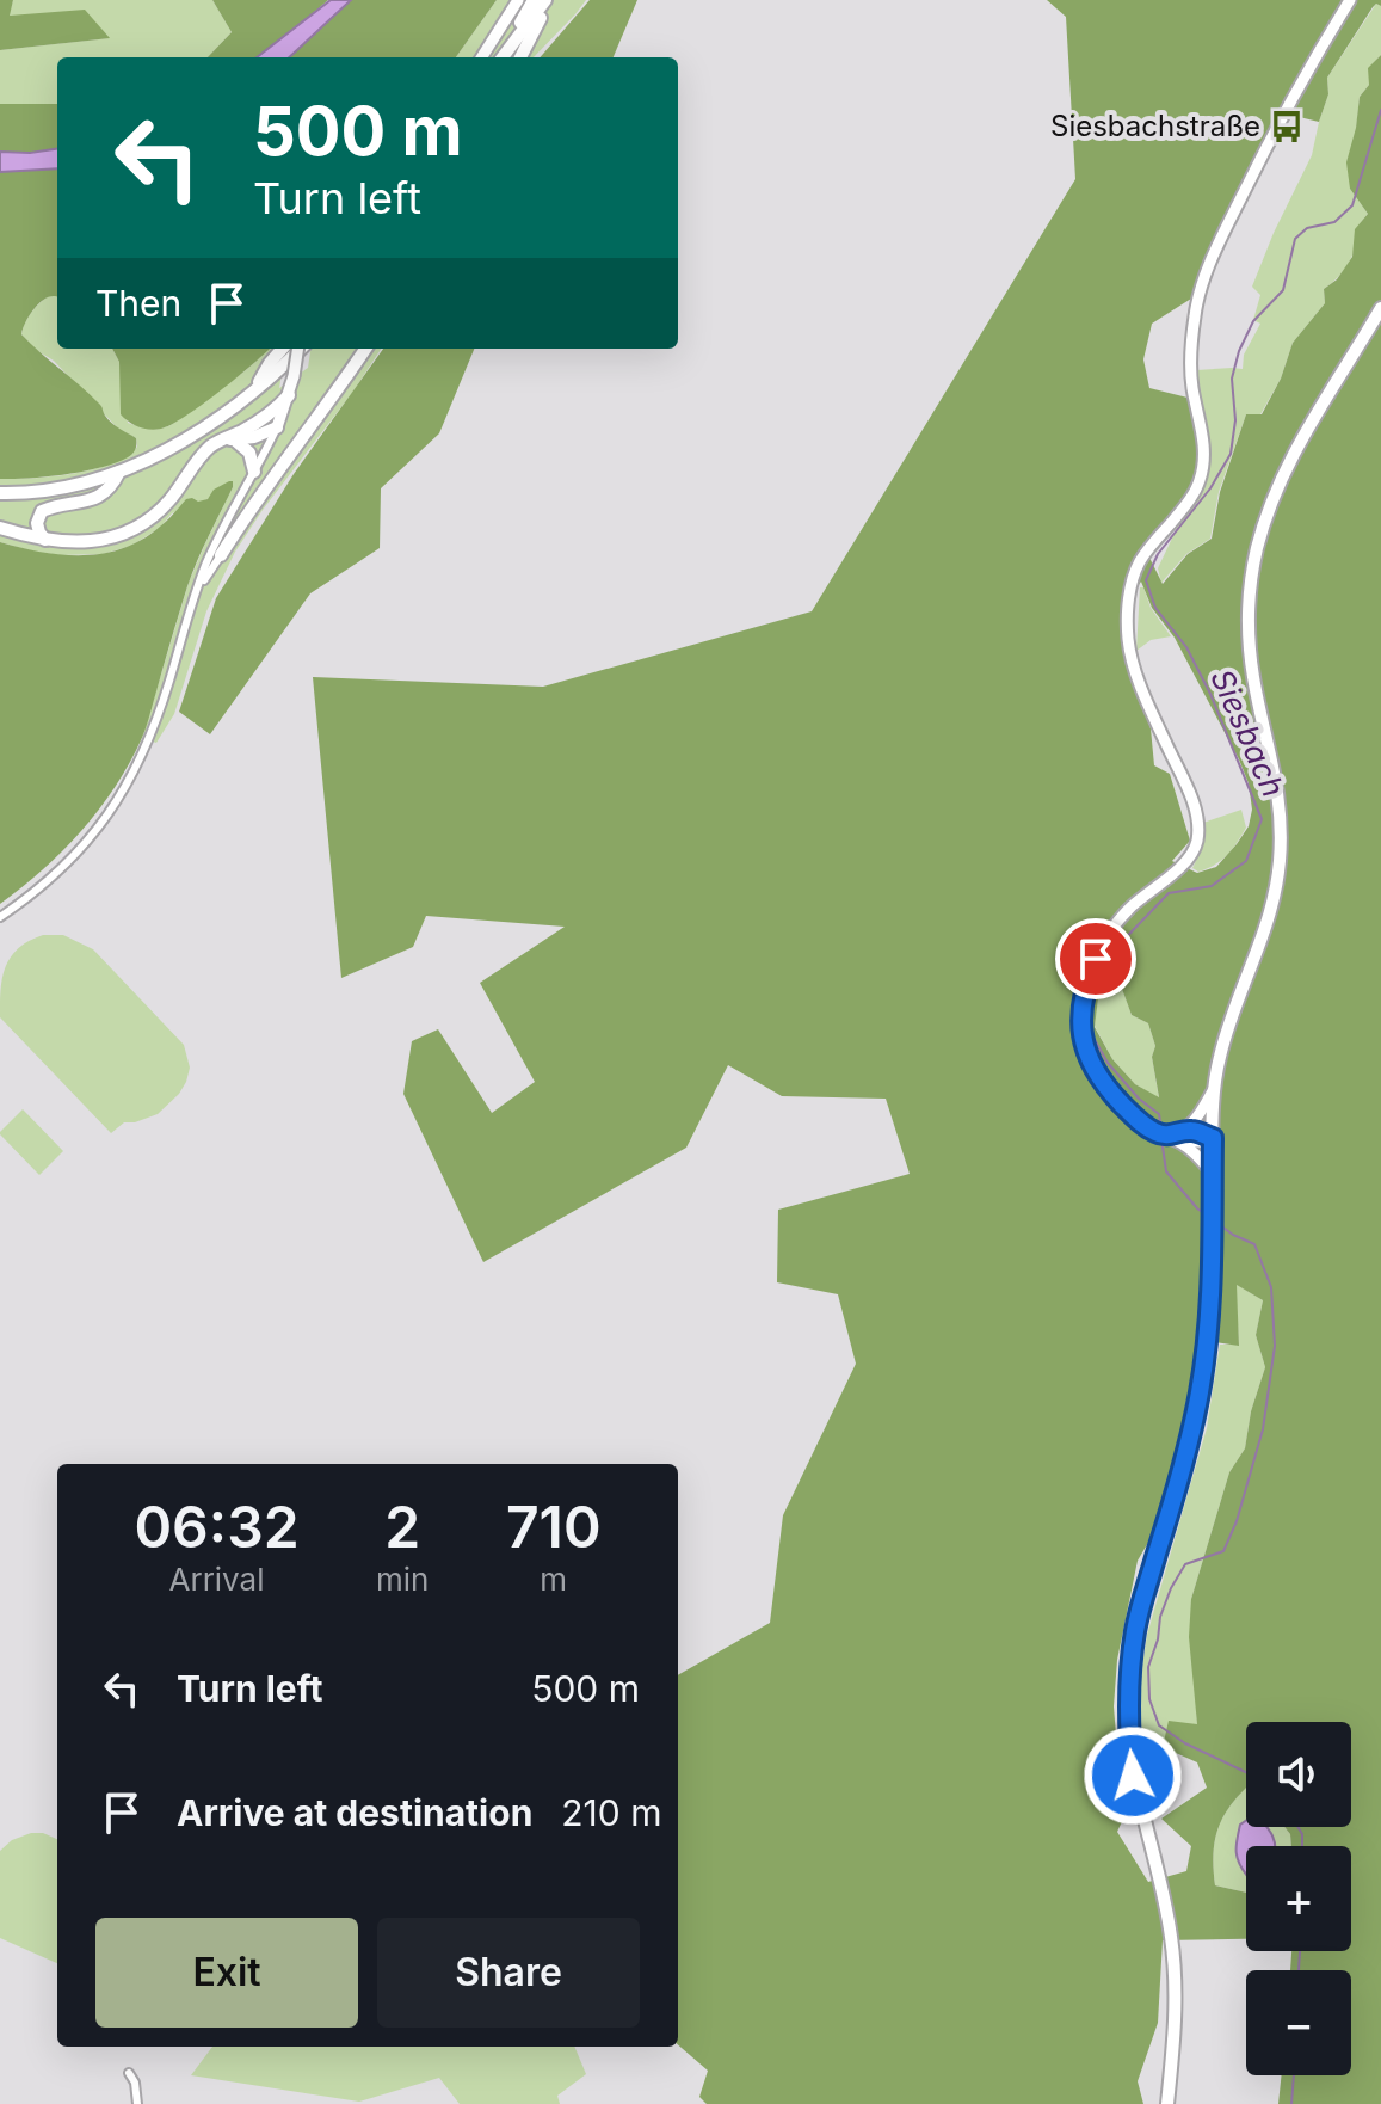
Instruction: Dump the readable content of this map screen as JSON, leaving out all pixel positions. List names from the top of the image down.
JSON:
{
  "water": ["Siesbach"],
  "places": {
    "bus stop": ["Siesbachstraße"]
  },
  "page": {
    "turn": ["500 m", "Turn left"],
    "then": "Then",
    "eta": [
      "06:32",
      "Arrival",
      "2",
      "min",
      "710",
      "m"
    ],
    "list": [
      {
        "name": "Turn left",
        "value": "500 m"
      },
      {
        "name": "Arrive at destination",
        "value": "210 m"
      }
    ],
    "map_buttons": ["+", "−"],
    "buttons": ["Exit", "Share"]
  }
}
